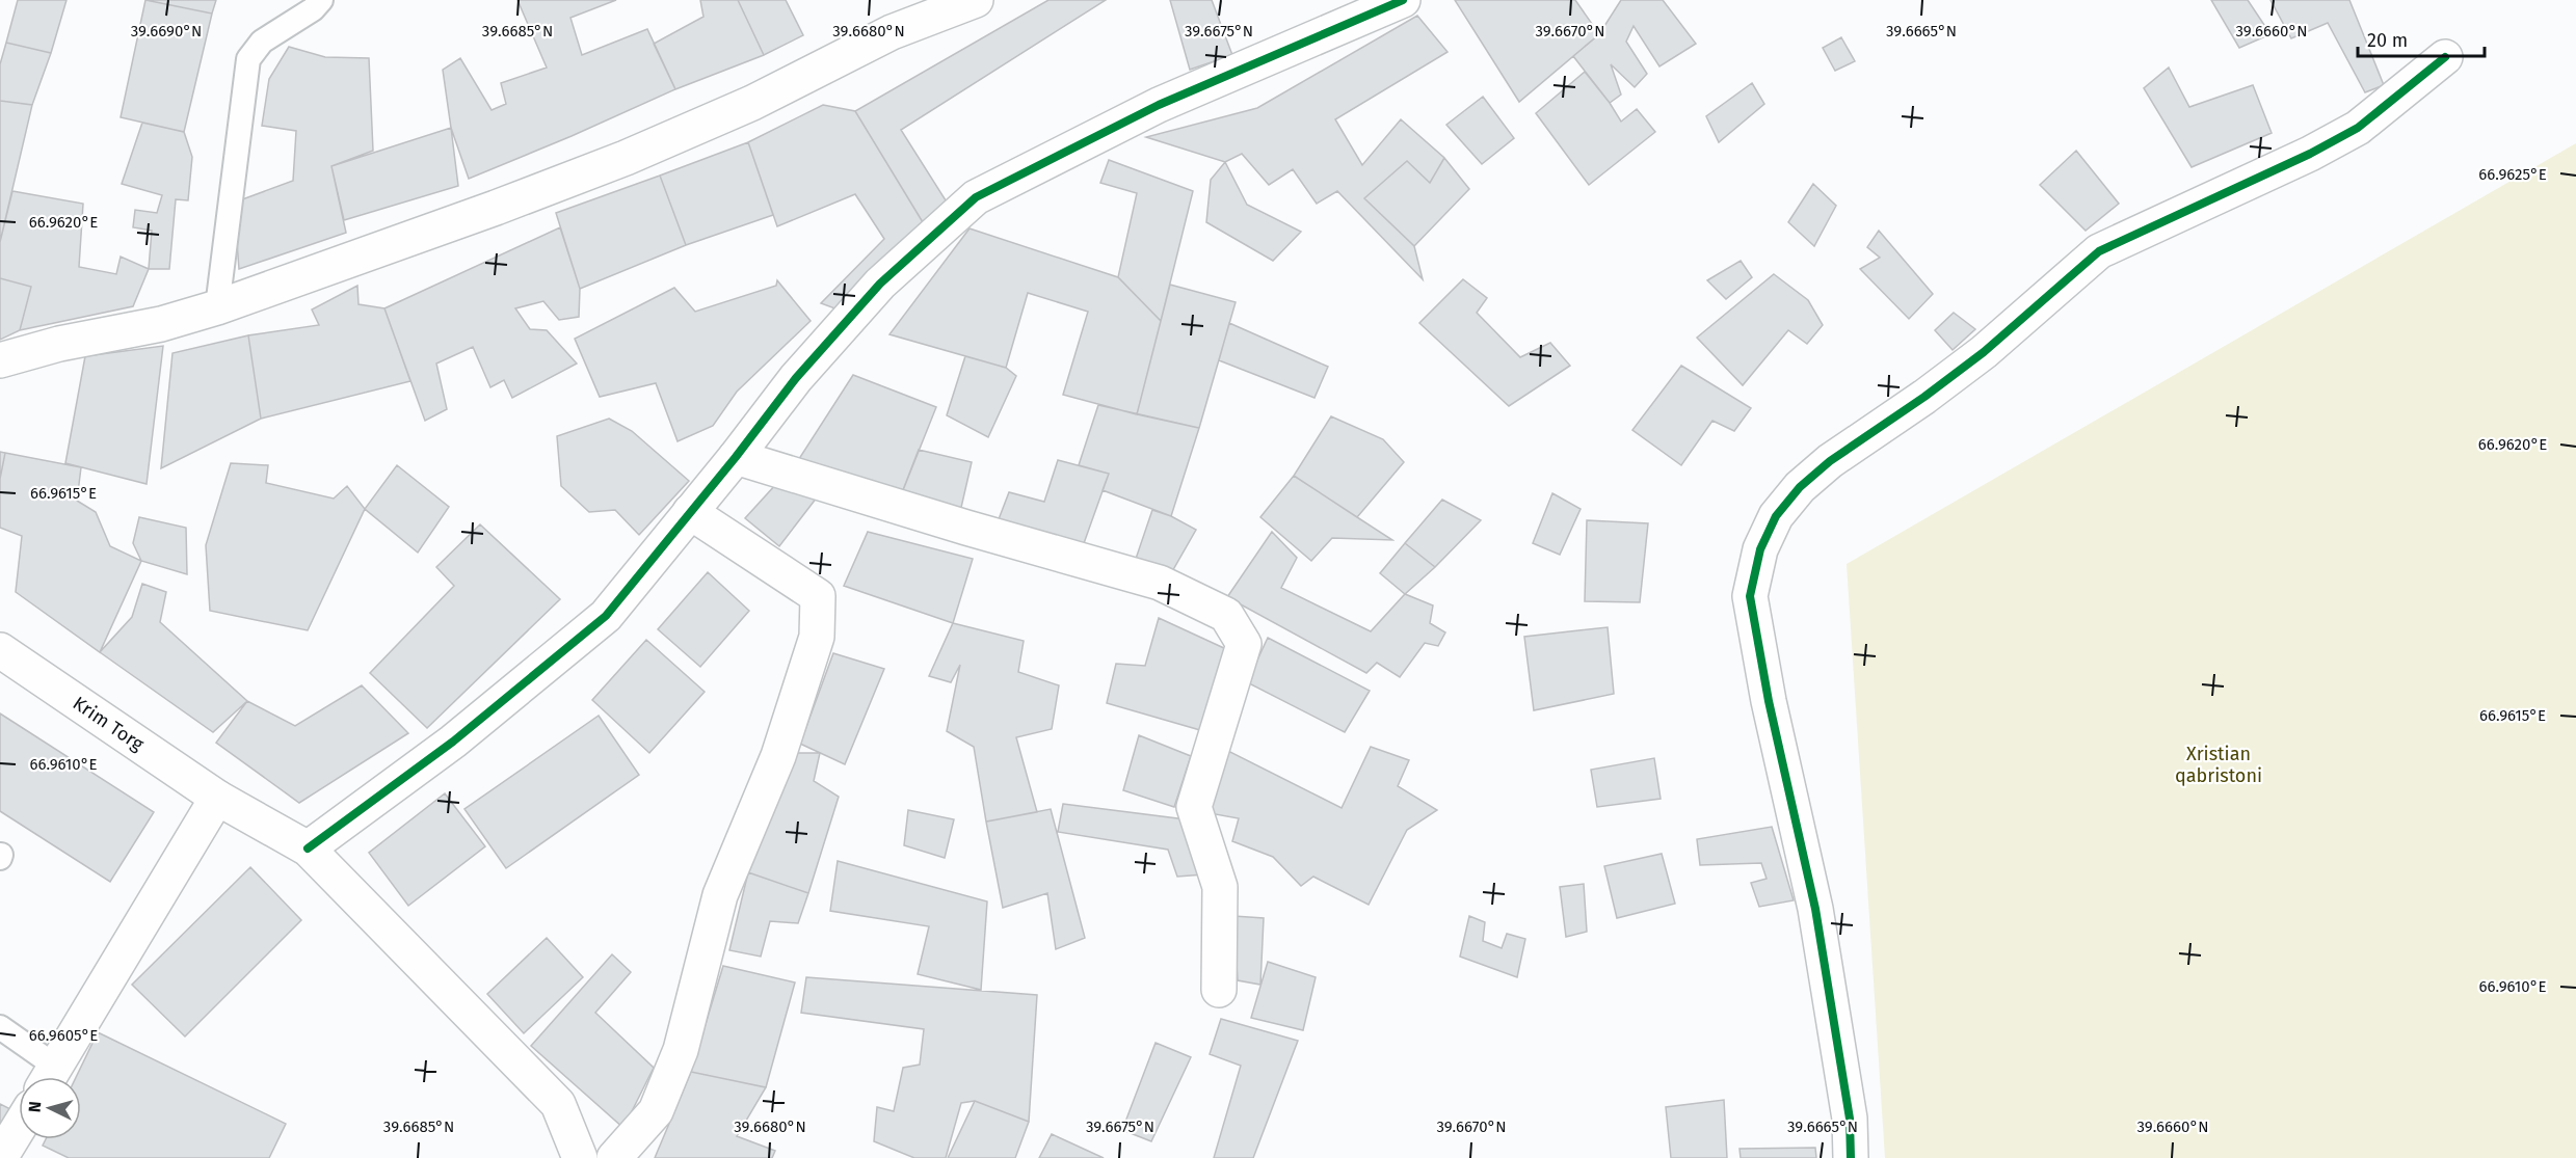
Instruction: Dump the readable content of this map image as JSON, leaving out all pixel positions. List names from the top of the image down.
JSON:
{
  "streets": {
    "street": ["Krim Torg"]
  },
  "parks": ["Xristian qabristoni"],
  "scale_bar": "20 m",
  "north": "left",
  "coordinates": [
    "39.6670°N",
    "39.6690°N",
    "39.6685°N",
    "39.6680°N",
    "39.6675°N",
    "39.6665°N",
    "39.6660°N",
    "66.9625°E",
    "66.9620°E",
    "66.9615°E",
    "66.9610°E",
    "66.9605°E"
  ]
}
